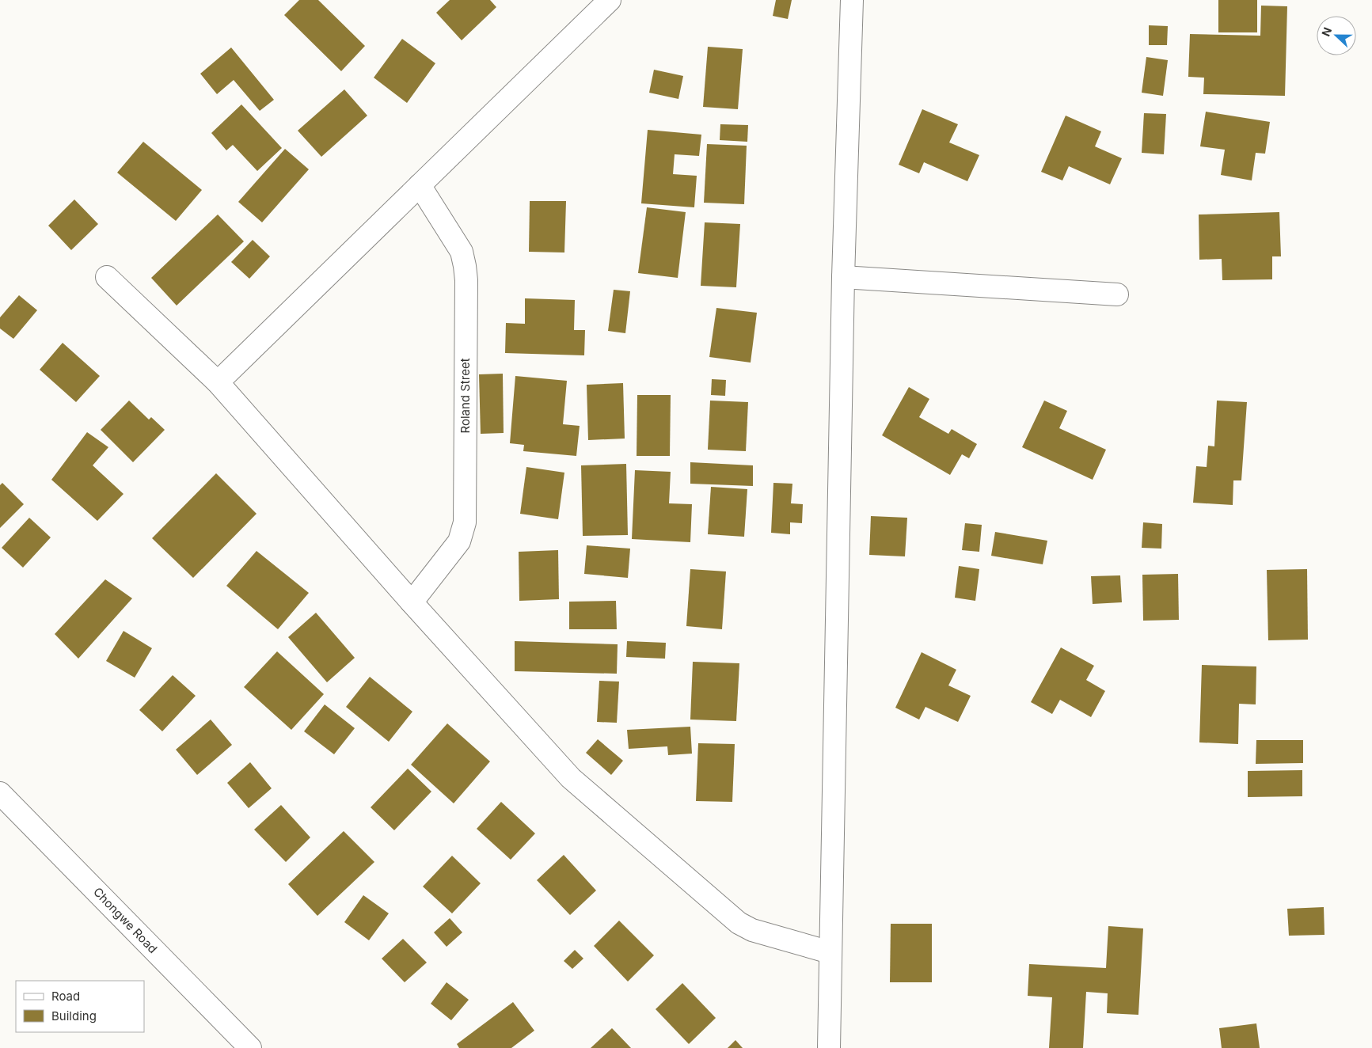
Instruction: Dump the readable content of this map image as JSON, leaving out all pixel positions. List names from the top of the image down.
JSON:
{
  "streets": {
    "street": ["Roland Street", "Chongwe Road"]
  },
  "legend": ["Road", "Building"],
  "north": "left"
}
